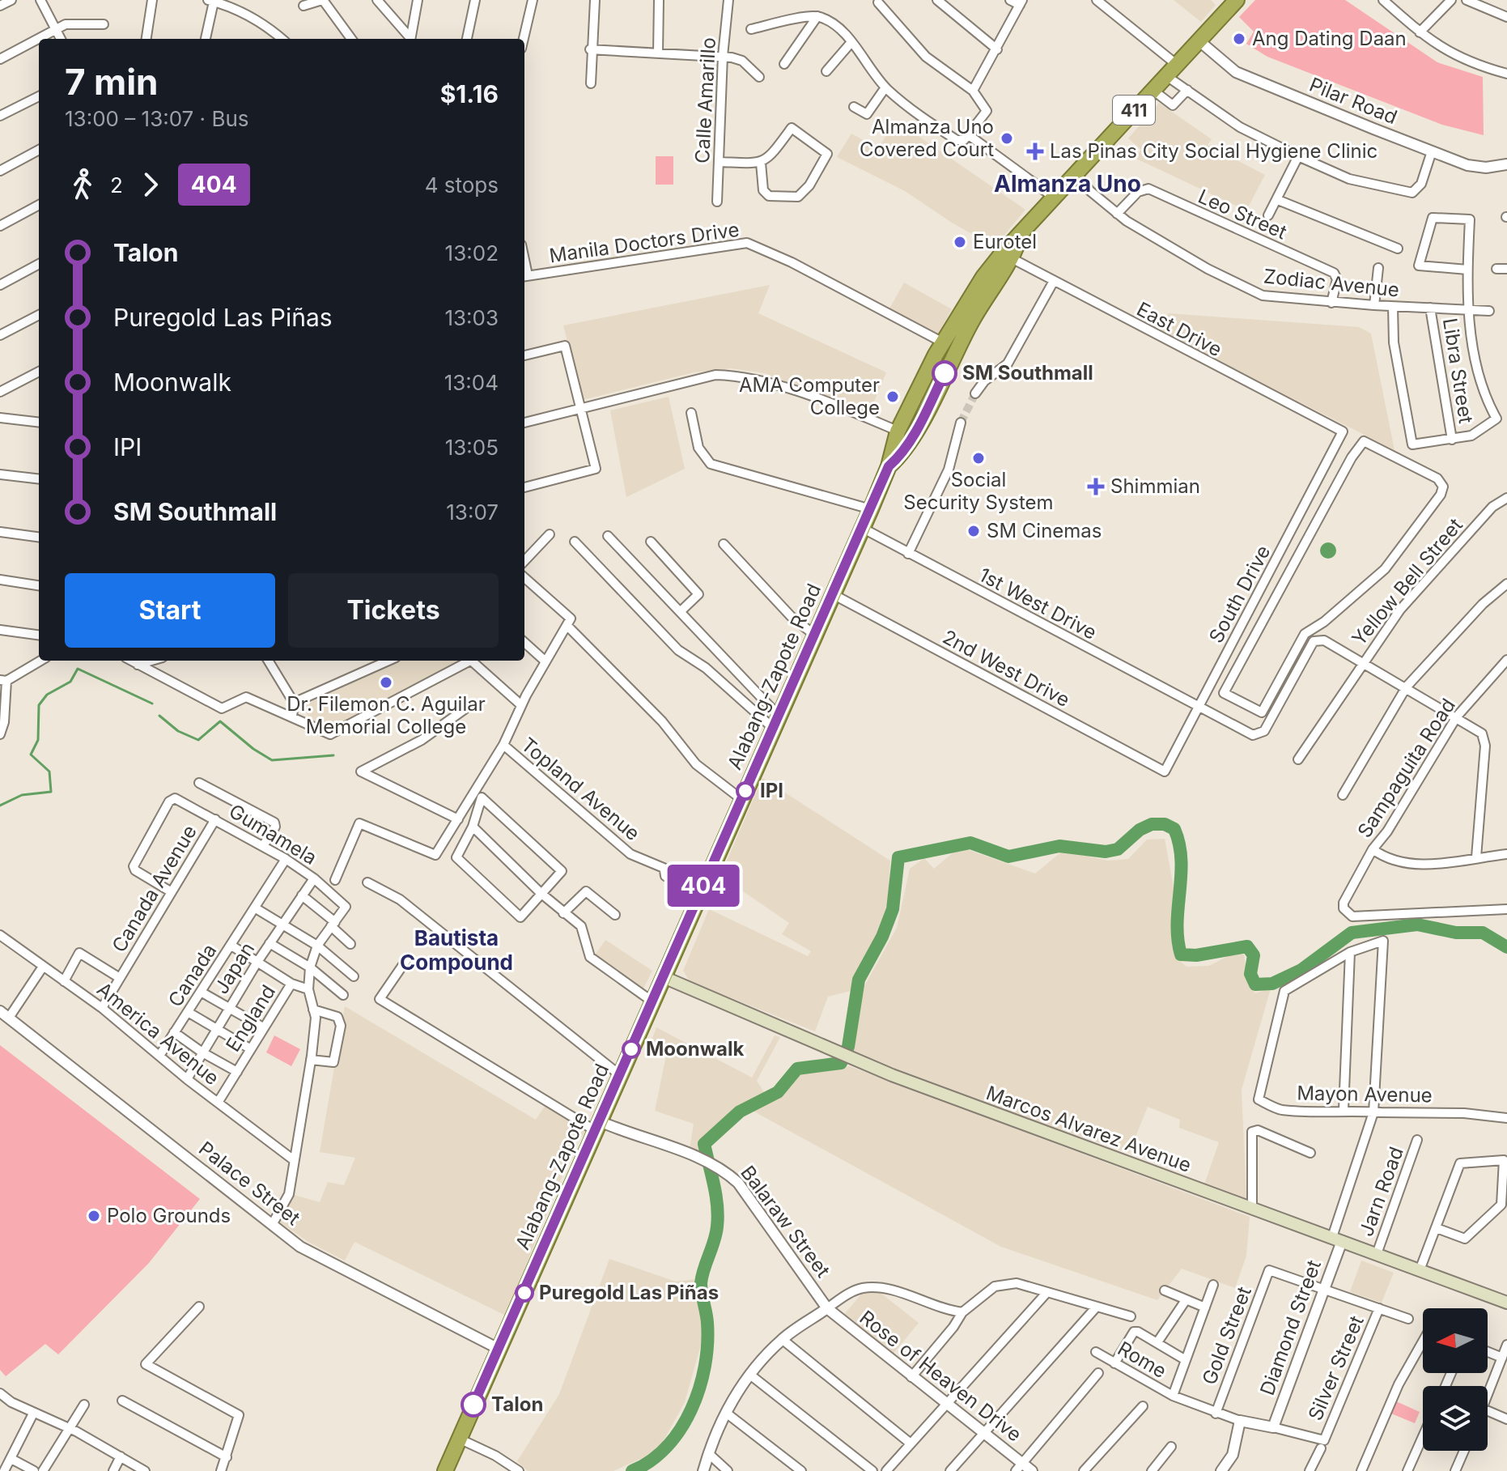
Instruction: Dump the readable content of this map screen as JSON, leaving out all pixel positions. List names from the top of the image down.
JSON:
{
  "streets": {
    "highway": ["411", "Alabang-Zapote Road"],
    "main road": ["Marcos Alvarez Avenue"],
    "street": [
      "Calle Amarillo",
      "Pilar Road",
      "Leo Street",
      "Manila Doctors Drive",
      "Zodiac Avenue",
      "East Drive",
      "Libra Street",
      "Yellow Bell Street",
      "South Drive",
      "1st West Drive",
      "2nd West Drive",
      "Sampaguita Road",
      "Topland Avenue",
      "Gumamela",
      "Canada Avenue",
      "Japan",
      "Canada",
      "England",
      "America Avenue",
      "Mayon Avenue",
      "Palace Street",
      "Jarn Road",
      "Balaraw Street",
      "Diamond Street",
      "Gold Street",
      "Rome",
      "Silver Street",
      "Rose of Heaven Drive"
    ]
  },
  "crossings": [
    ["Pilar Road", "Alabang-Zapote Road"],
    ["Leo Street", "Zodiac Avenue"],
    ["Manila Doctors Drive", "Alabang-Zapote Road"],
    ["Zodiac Avenue", "Libra Street"],
    ["Zodiac Avenue", "Alabang-Zapote Road"],
    ["East Drive", "South Drive"],
    ["East Drive", "Alabang-Zapote Road"],
    ["Yellow Bell Street", "1st West Drive"],
    ["South Drive", "1st West Drive"],
    ["South Drive", "2nd West Drive"],
    ["1st West Drive", "Alabang-Zapote Road"],
    ["2nd West Drive", "Alabang-Zapote Road"],
    ["Alabang-Zapote Road", "Topland Avenue"],
    ["Alabang-Zapote Road", "Marcos Alvarez Avenue"],
    ["Alabang-Zapote Road", "Palace Street"],
    ["Alabang-Zapote Road", "Balaraw Street"],
    ["Gumamela", "Canada Avenue"],
    ["Gumamela", "Japan"],
    ["Gumamela", "Canada"],
    ["Canada Avenue", "America Avenue"],
    ["Japan", "Canada"],
    ["Japan", "America Avenue"],
    ["Canada", "England"],
    ["Canada", "America Avenue"],
    ["England", "America Avenue"],
    ["Marcos Alvarez Avenue", "Jarn Road"],
    ["Marcos Alvarez Avenue", "Diamond Street"],
    ["Balaraw Street", "Rose of Heaven Drive"],
    ["Diamond Street", "Gold Street"],
    ["Gold Street", "Rome"]
  ],
  "districts": ["Almanza Uno", "Bautista Compound"],
  "places": {
    "other": [
      "Ang Dating Daan",
      "Almanza Uno Covered Court",
      "Eurotel",
      "SM Southmall",
      "AMA Computer College",
      "Social Security System",
      "SM Cinemas",
      "Dr. Filemon C. Aguilar Memorial College",
      "IPI",
      "Moonwalk",
      "Polo Grounds",
      "Puregold Las Piñas",
      "Talon"
    ],
    "health": ["Las Pinas City Social Hygiene Clinic", "Shimmian"]
  },
  "lines": ["bus line 404"],
  "north": "left",
  "page": {
    "on_map": "404",
    "heading": ["7 min", "13:00 – 13:07 · Bus", "$1.16"],
    "legs": ["2", "404", "4 stops"],
    "list": [
      {
        "name": "Talon",
        "value": "13:02"
      },
      {
        "name": "Puregold Las Piñas",
        "value": "13:03"
      },
      {
        "name": "Moonwalk",
        "value": "13:04"
      },
      {
        "name": "IPI",
        "value": "13:05"
      },
      {
        "name": "SM Southmall",
        "value": "13:07"
      }
    ],
    "buttons": ["Start", "Tickets"]
  }
}
